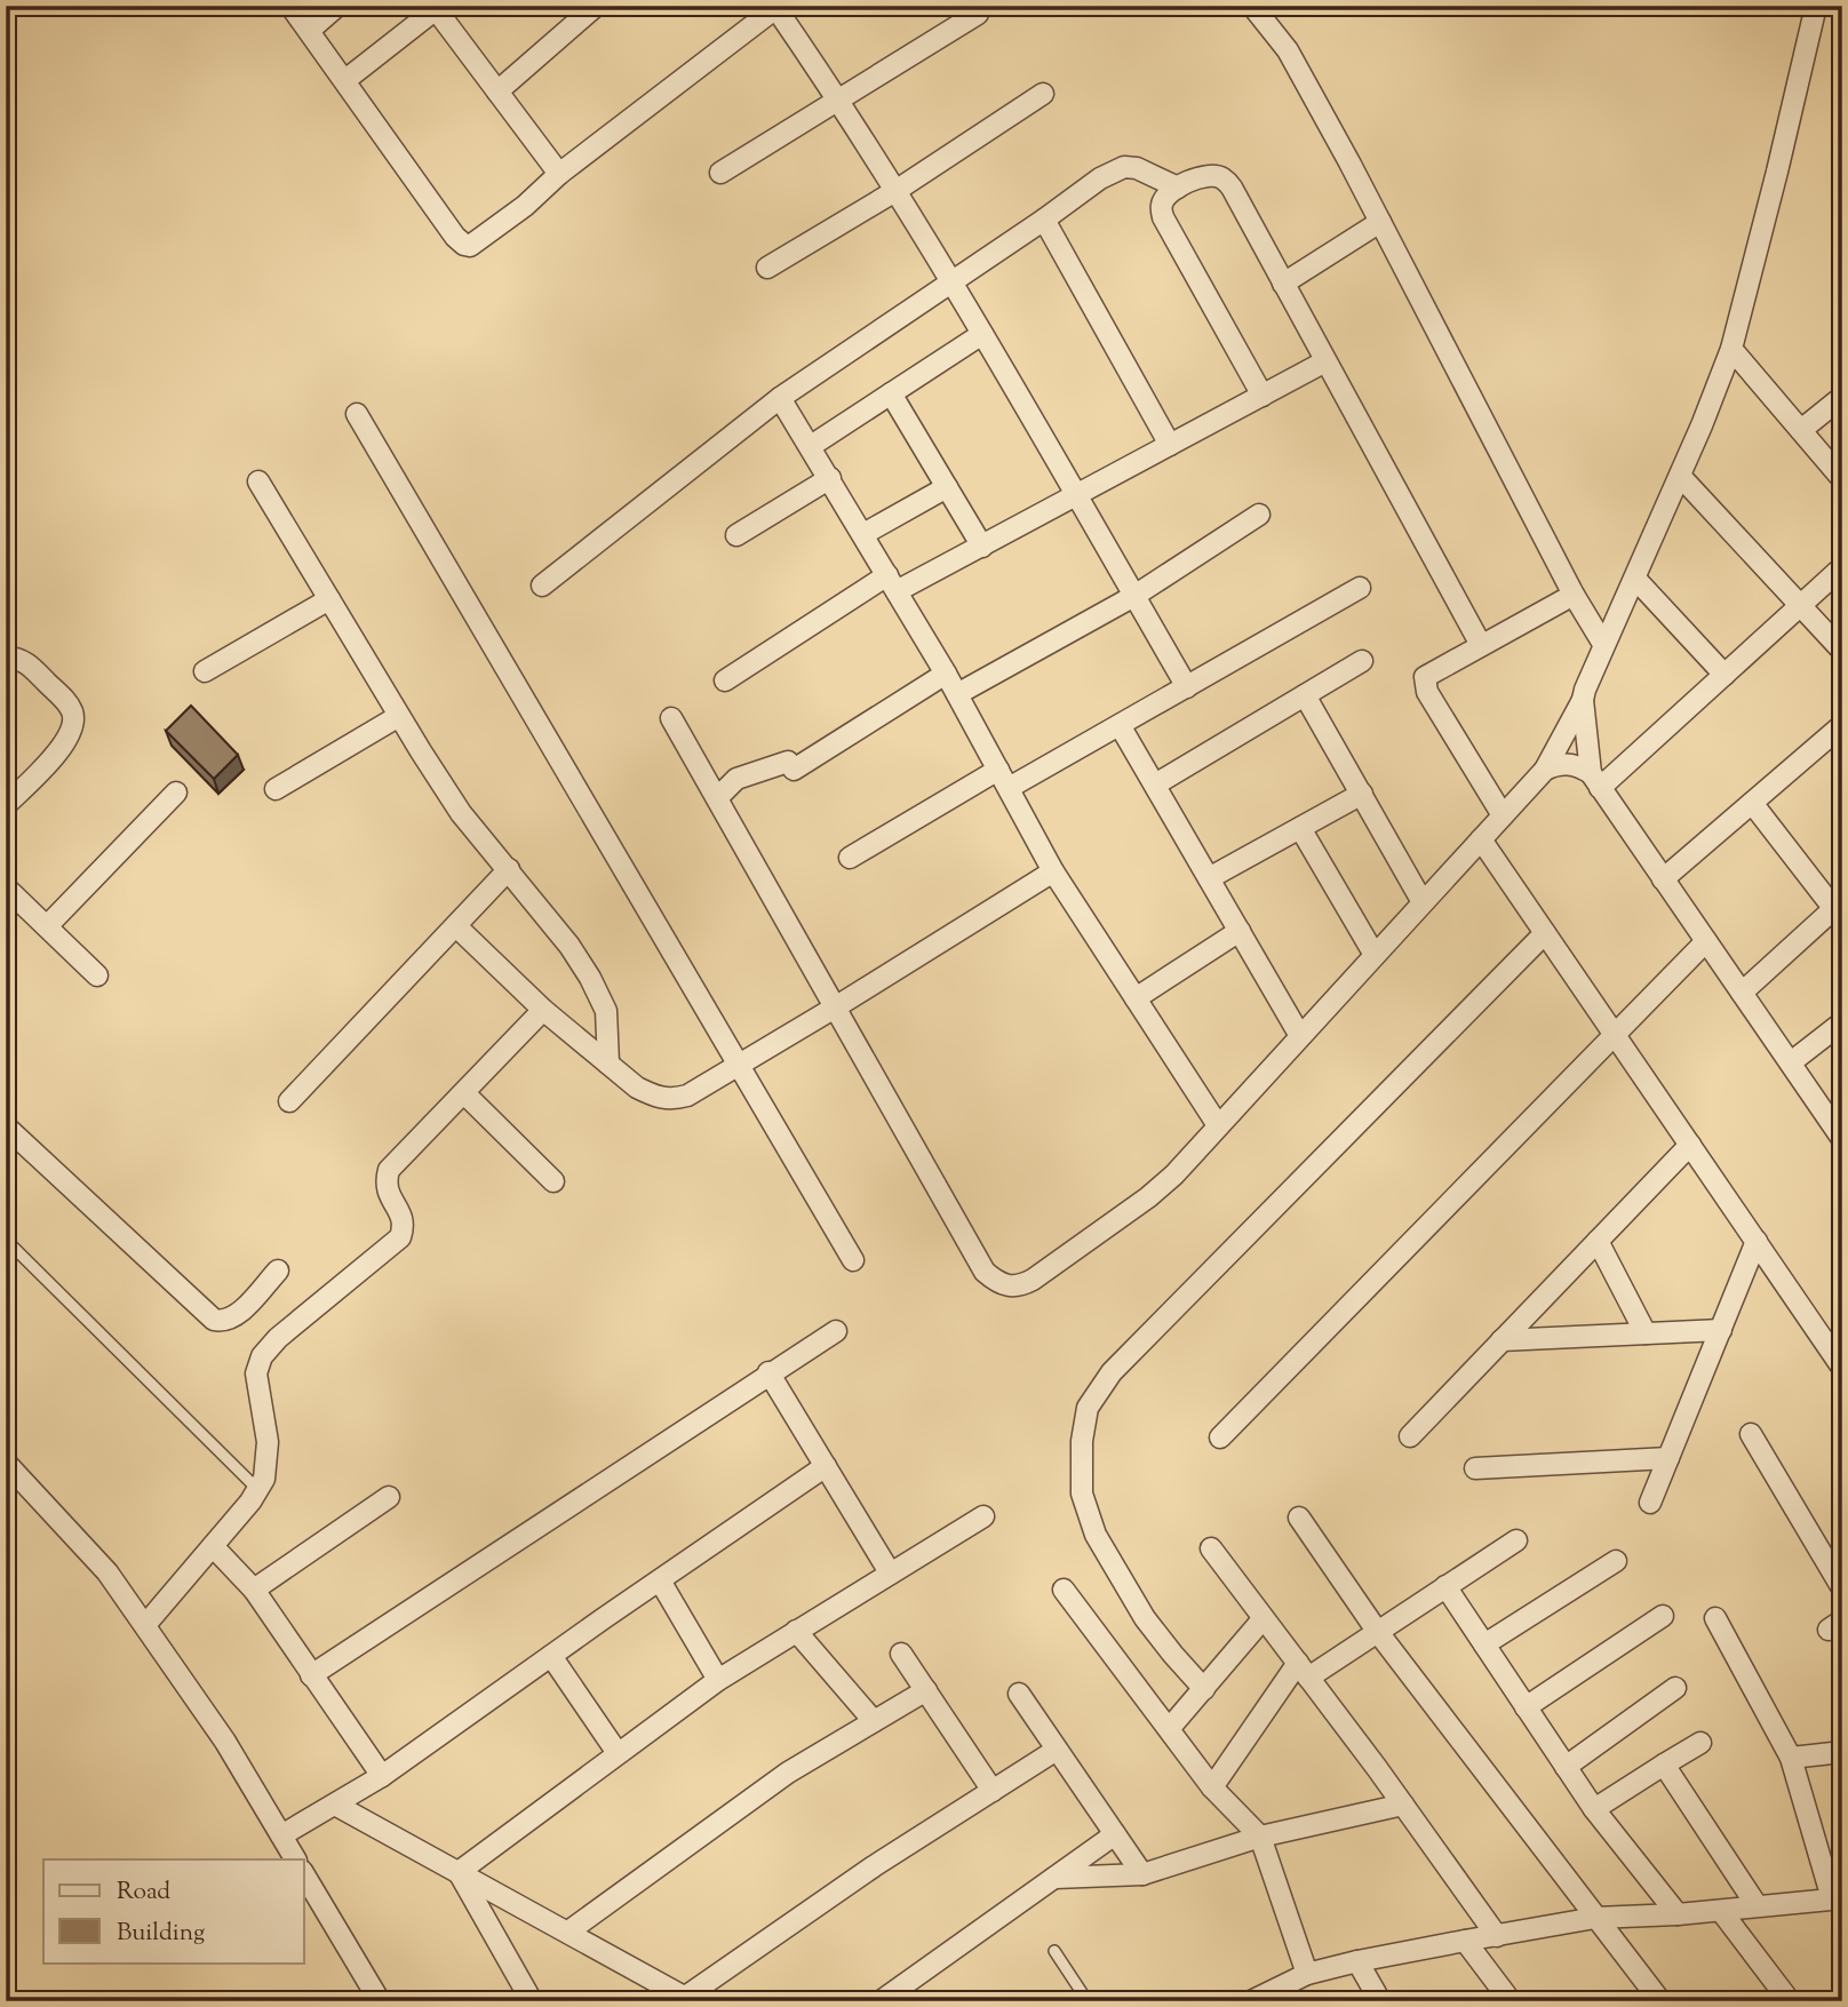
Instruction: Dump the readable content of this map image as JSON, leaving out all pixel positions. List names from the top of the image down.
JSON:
{
  "legend": ["Road", "Building"]
}
